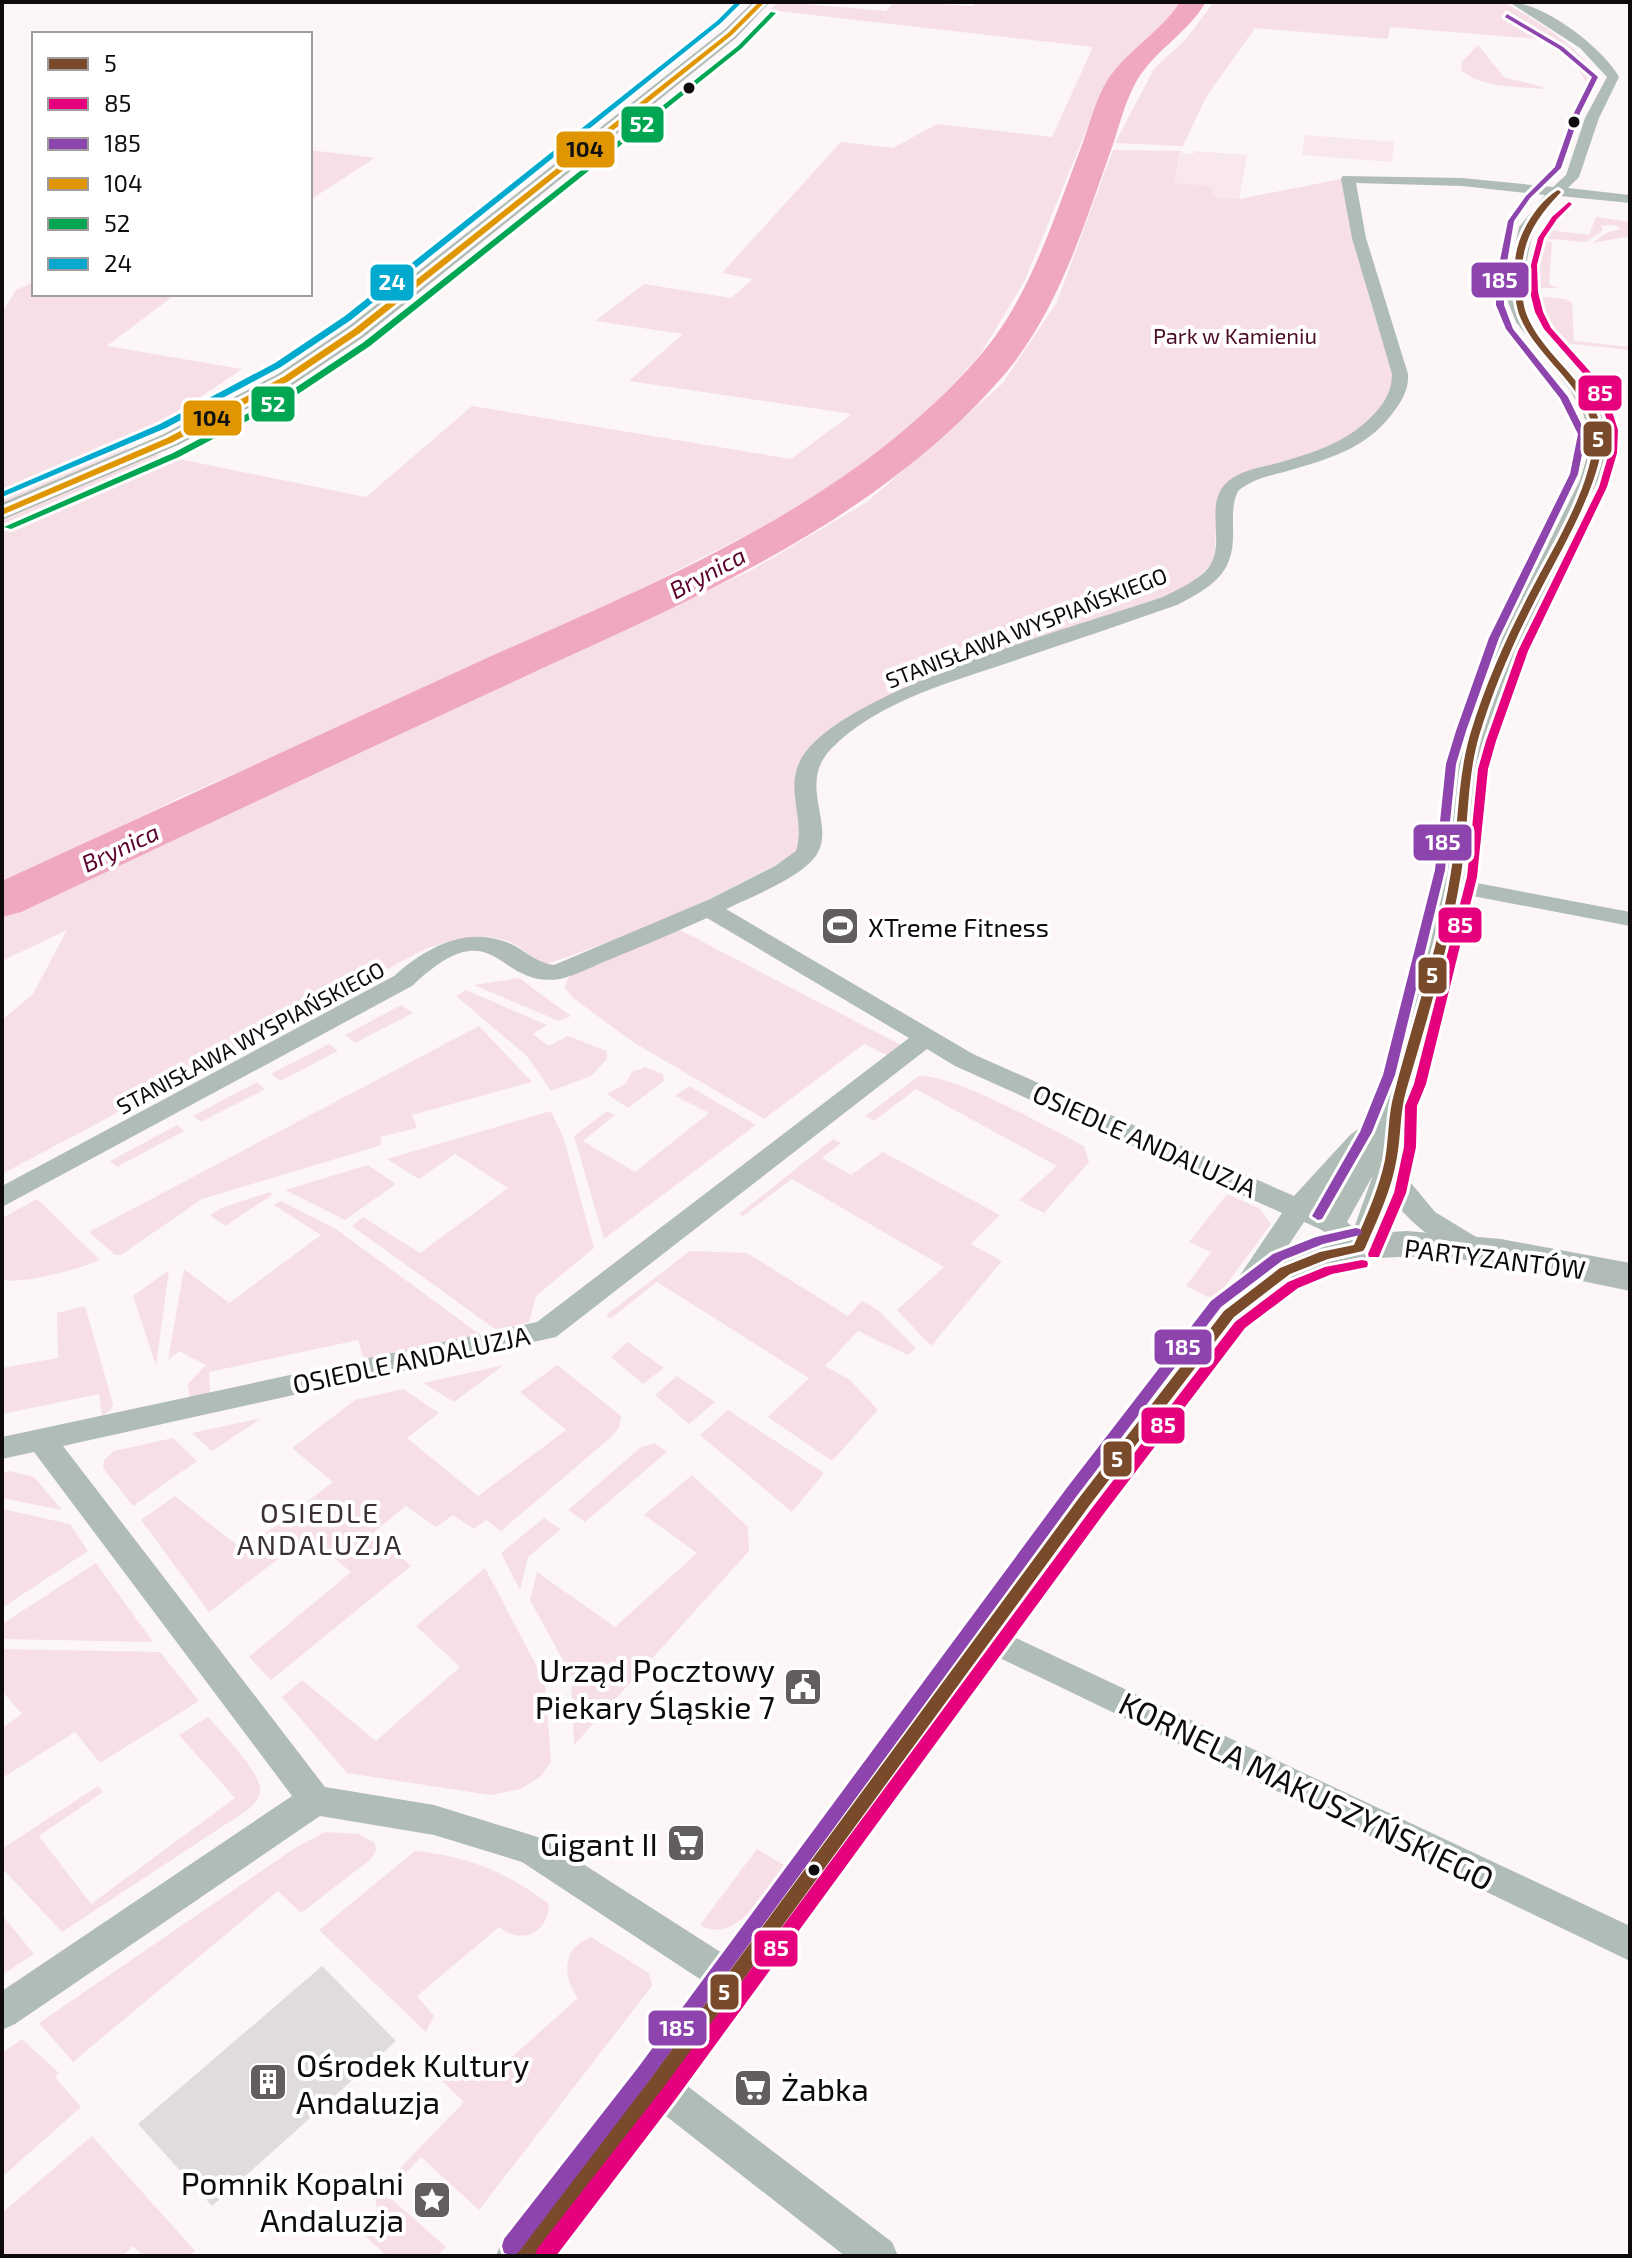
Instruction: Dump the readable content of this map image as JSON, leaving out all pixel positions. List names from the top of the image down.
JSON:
{
  "streets": {
    "street": [
      "STANISŁAWA WYSPIAŃSKIEGO",
      "OSIEDLE ANDALUZJA",
      "PARTYZANTÓW",
      "KORNELA MAKUSZYŃSKIEGO"
    ]
  },
  "crossings": [
    ["STANISŁAWA WYSPIAŃSKIEGO", "OSIEDLE ANDALUZJA"],
    ["OSIEDLE ANDALUZJA", "PARTYZANTÓW"],
    ["PARTYZANTÓW", "KORNELA MAKUSZYŃSKIEGO"]
  ],
  "districts": ["OSIEDLE ANDALUZJA"],
  "water": ["Brynica"],
  "parks": ["Park w Kamieniu"],
  "places": {
    "sports": ["XTreme Fitness"],
    "public building": ["Urząd Pocztowy Piekary Śląskie 7"],
    "supermarket": ["Gigant II", "Żabka"],
    "building": ["Ośrodek Kultury Andaluzja"],
    "place": ["Pomnik Kopalni Andaluzja"]
  },
  "lines": [
    "transit line 104",
    "transit line 24",
    "transit line 52",
    "transit line 185",
    "transit line 5",
    "transit line 85"
  ],
  "legend": [
    "5",
    "85",
    "185",
    "104",
    "52",
    "24"
  ]
}
